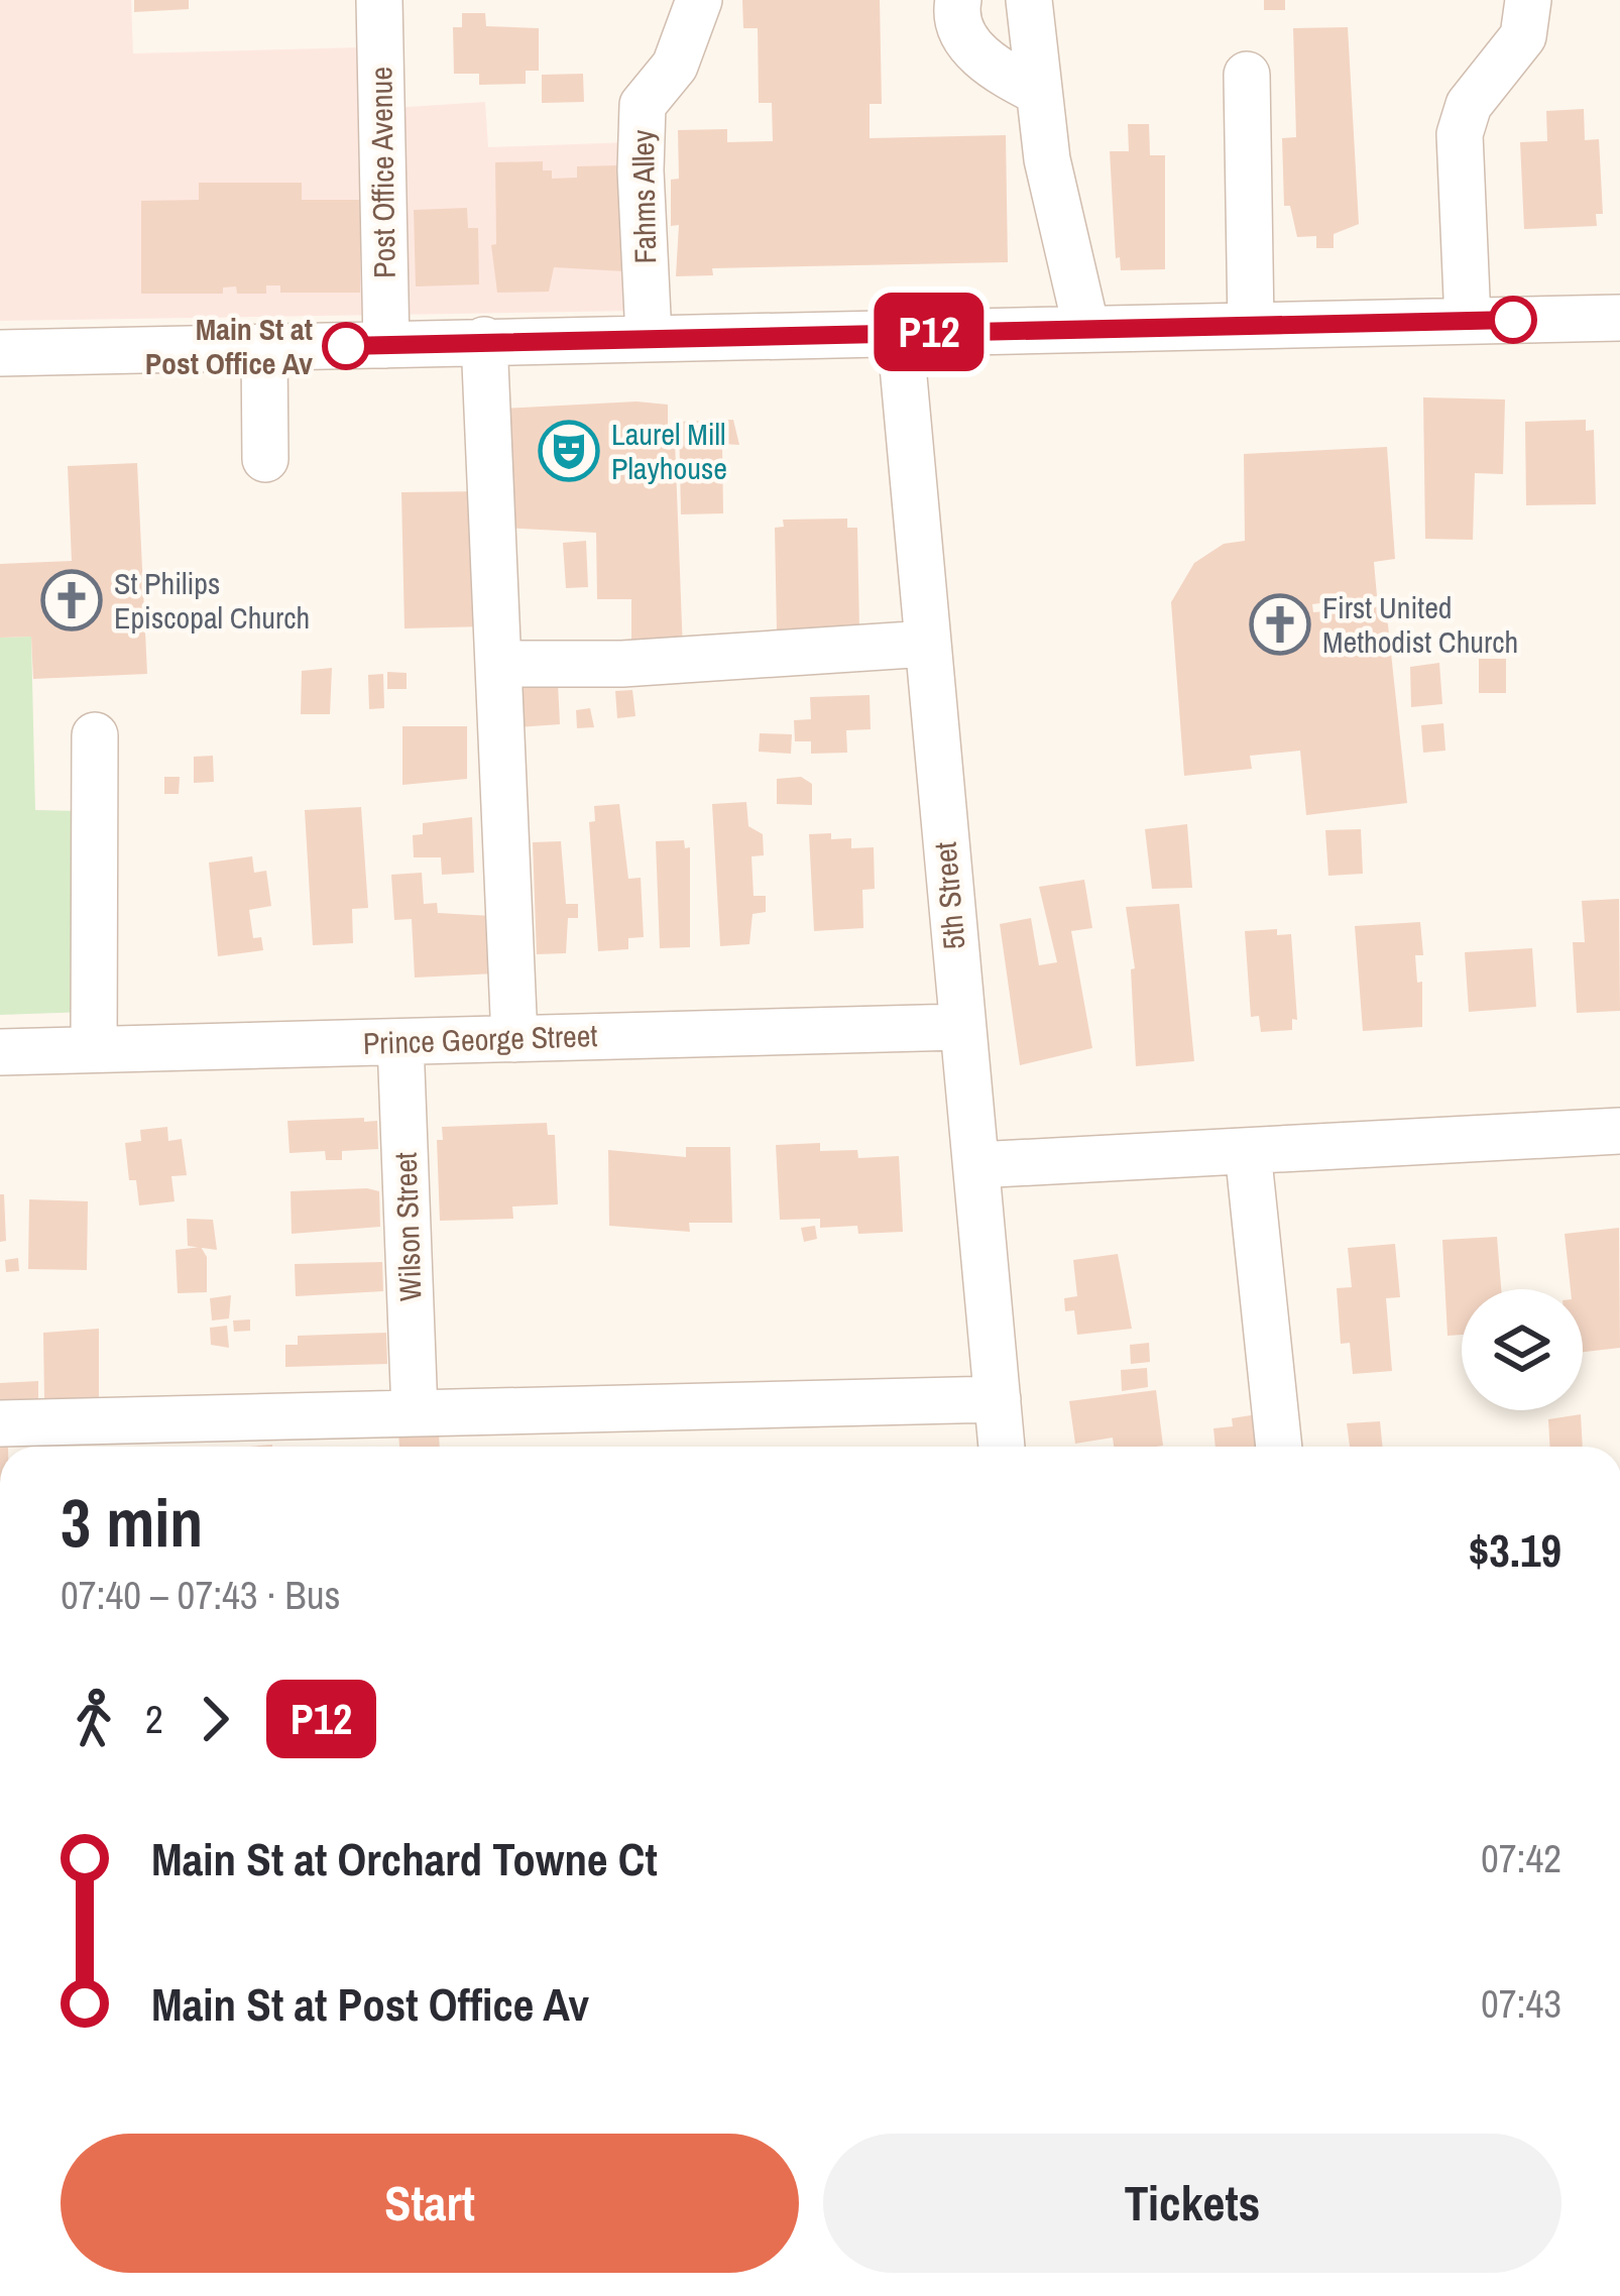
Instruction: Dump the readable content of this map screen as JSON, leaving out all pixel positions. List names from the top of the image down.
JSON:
{
  "streets": {
    "street": [
      "Post Office Avenue",
      "Fahms Alley",
      "5th Street",
      "Prince George Street",
      "Wilson Street"
    ]
  },
  "crossings": [
    ["5th Street", "Prince George Street"],
    ["Prince George Street", "Wilson Street"]
  ],
  "places": {
    "other": ["Main St at Post Office Av"],
    "theatre": ["Laurel Mill Playhouse"],
    "church": ["St Philips Episcopal Church", "First United Methodist Church"]
  },
  "lines": ["bus line P12"],
  "page": {
    "on_map": "P12",
    "heading": ["3 min", "07:40 – 07:43 · Bus", "$3.19"],
    "legs": ["2", "P12"],
    "list": [
      {
        "name": "Main St at Orchard Towne Ct",
        "value": "07:42"
      },
      {
        "name": "Main St at Post Office Av",
        "value": "07:43"
      }
    ],
    "buttons": ["Start", "Tickets"]
  }
}
